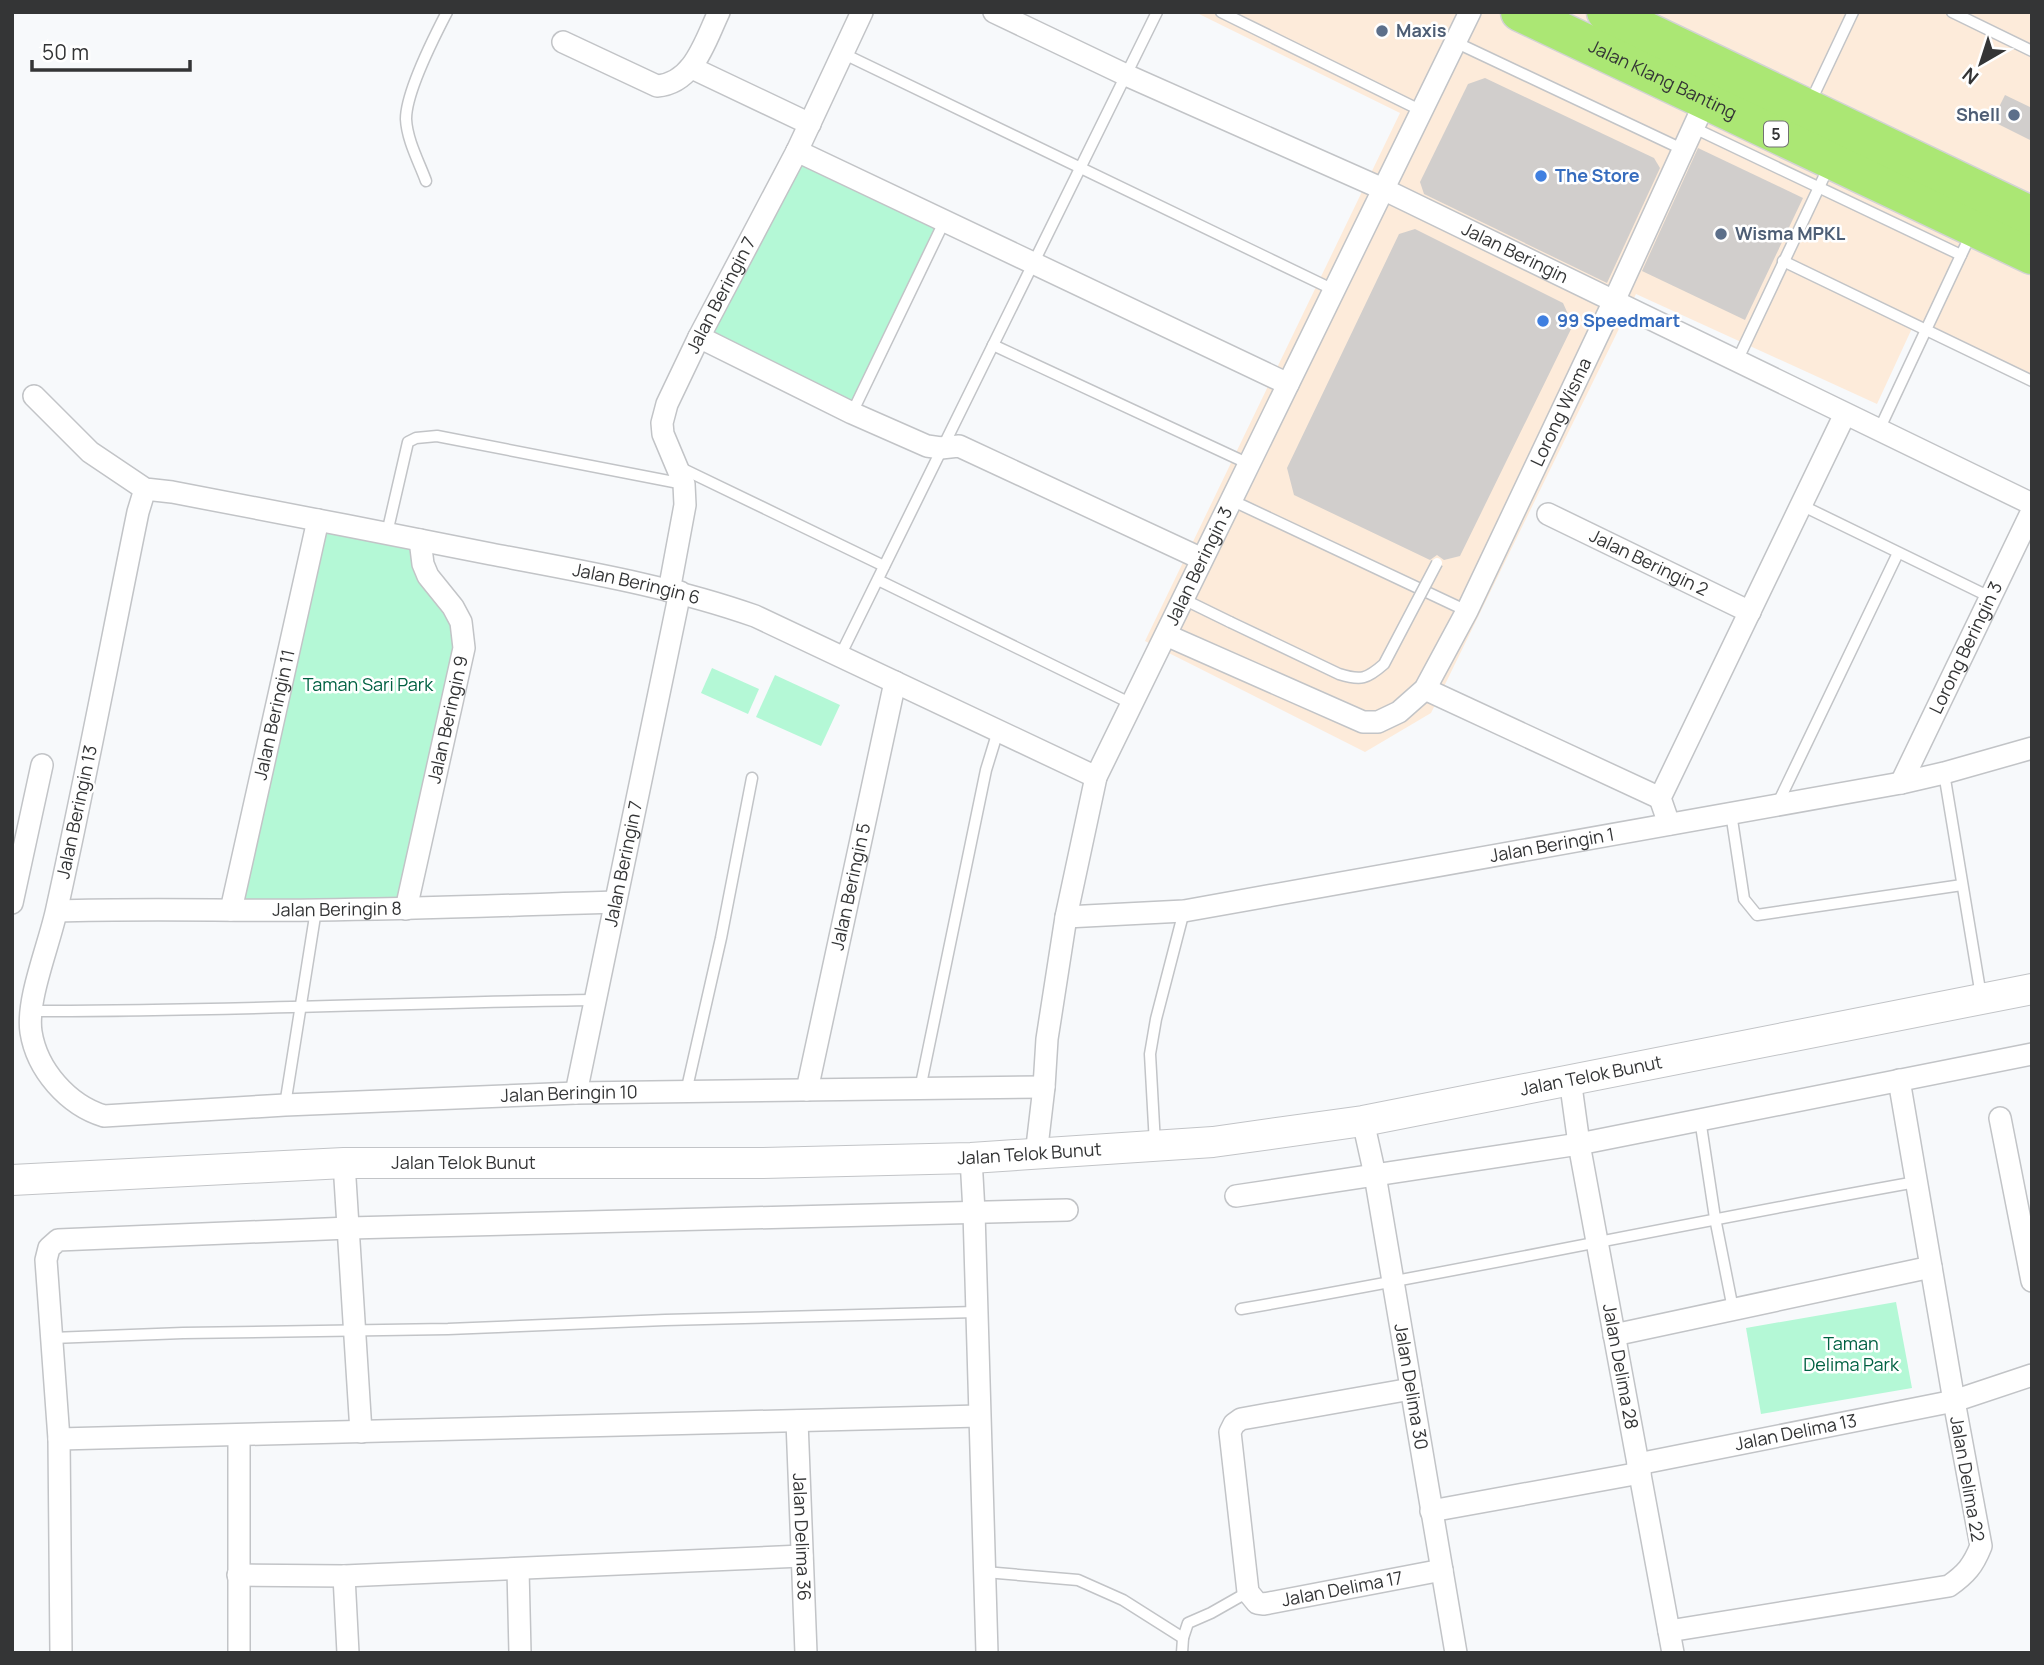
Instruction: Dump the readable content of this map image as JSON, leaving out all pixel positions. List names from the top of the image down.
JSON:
{
  "streets": {
    "highway": ["Jalan Klang Banting", "5"],
    "street": [
      "Jalan Beringin",
      "Jalan Beringin 7",
      "Lorong Wisma",
      "Jalan Beringin 2",
      "Jalan Beringin 3",
      "Jalan Beringin 6",
      "Lorong Beringin 3",
      "Jalan Beringin 11",
      "Jalan Beringin 9",
      "Jalan Beringin 13",
      "Jalan Beringin 1",
      "Jalan Beringin 5",
      "Jalan Beringin 8",
      "Jalan Telok Bunut",
      "Jalan Beringin 10",
      "Jalan Delima 28",
      "Jalan Delima 30",
      "Jalan Delima 13",
      "Jalan Delima 22",
      "Jalan Delima 36",
      "Jalan Delima 17"
    ]
  },
  "crossings": [
    ["Jalan Klang Banting", "Lorong Wisma"],
    ["Jalan Beringin", "Lorong Wisma"],
    ["Jalan Beringin", "Jalan Beringin 3"],
    ["Jalan Beringin 7", "Jalan Beringin 6"],
    ["Jalan Beringin 7", "Jalan Beringin 8"],
    ["Jalan Beringin 7", "Jalan Beringin 10"],
    ["Lorong Wisma", "Jalan Beringin 3"],
    ["Jalan Beringin 3", "Jalan Beringin 6"],
    ["Jalan Beringin 3", "Jalan Beringin 1"],
    ["Jalan Beringin 3", "Jalan Telok Bunut"],
    ["Jalan Beringin 3", "Jalan Beringin 10"],
    ["Jalan Beringin 6", "Jalan Beringin 11"],
    ["Jalan Beringin 6", "Jalan Beringin 9"],
    ["Jalan Beringin 6", "Jalan Beringin 13"],
    ["Jalan Beringin 6", "Jalan Beringin 5"],
    ["Lorong Beringin 3", "Jalan Beringin 1"],
    ["Jalan Beringin 11", "Jalan Beringin 8"],
    ["Jalan Beringin 9", "Jalan Beringin 8"],
    ["Jalan Beringin 13", "Jalan Beringin 8"],
    ["Jalan Beringin 13", "Jalan Beringin 10"],
    ["Jalan Beringin 5", "Jalan Beringin 10"],
    ["Jalan Telok Bunut", "Jalan Delima 28"],
    ["Jalan Telok Bunut", "Jalan Delima 30"],
    ["Jalan Delima 28", "Jalan Delima 13"],
    ["Jalan Delima 28", "Jalan Delima 22"],
    ["Jalan Delima 30", "Jalan Delima 13"],
    ["Jalan Delima 30", "Jalan Delima 17"],
    ["Jalan Delima 13", "Jalan Delima 22"]
  ],
  "parks": ["Taman Sari Park", "Taman Delima Park"],
  "places": [
    "Maxis",
    "Shell",
    "The Store",
    "Wisma MPKL",
    "99 Speedmart"
  ],
  "scale_bar": "50 m",
  "north": "bottom left"
}
